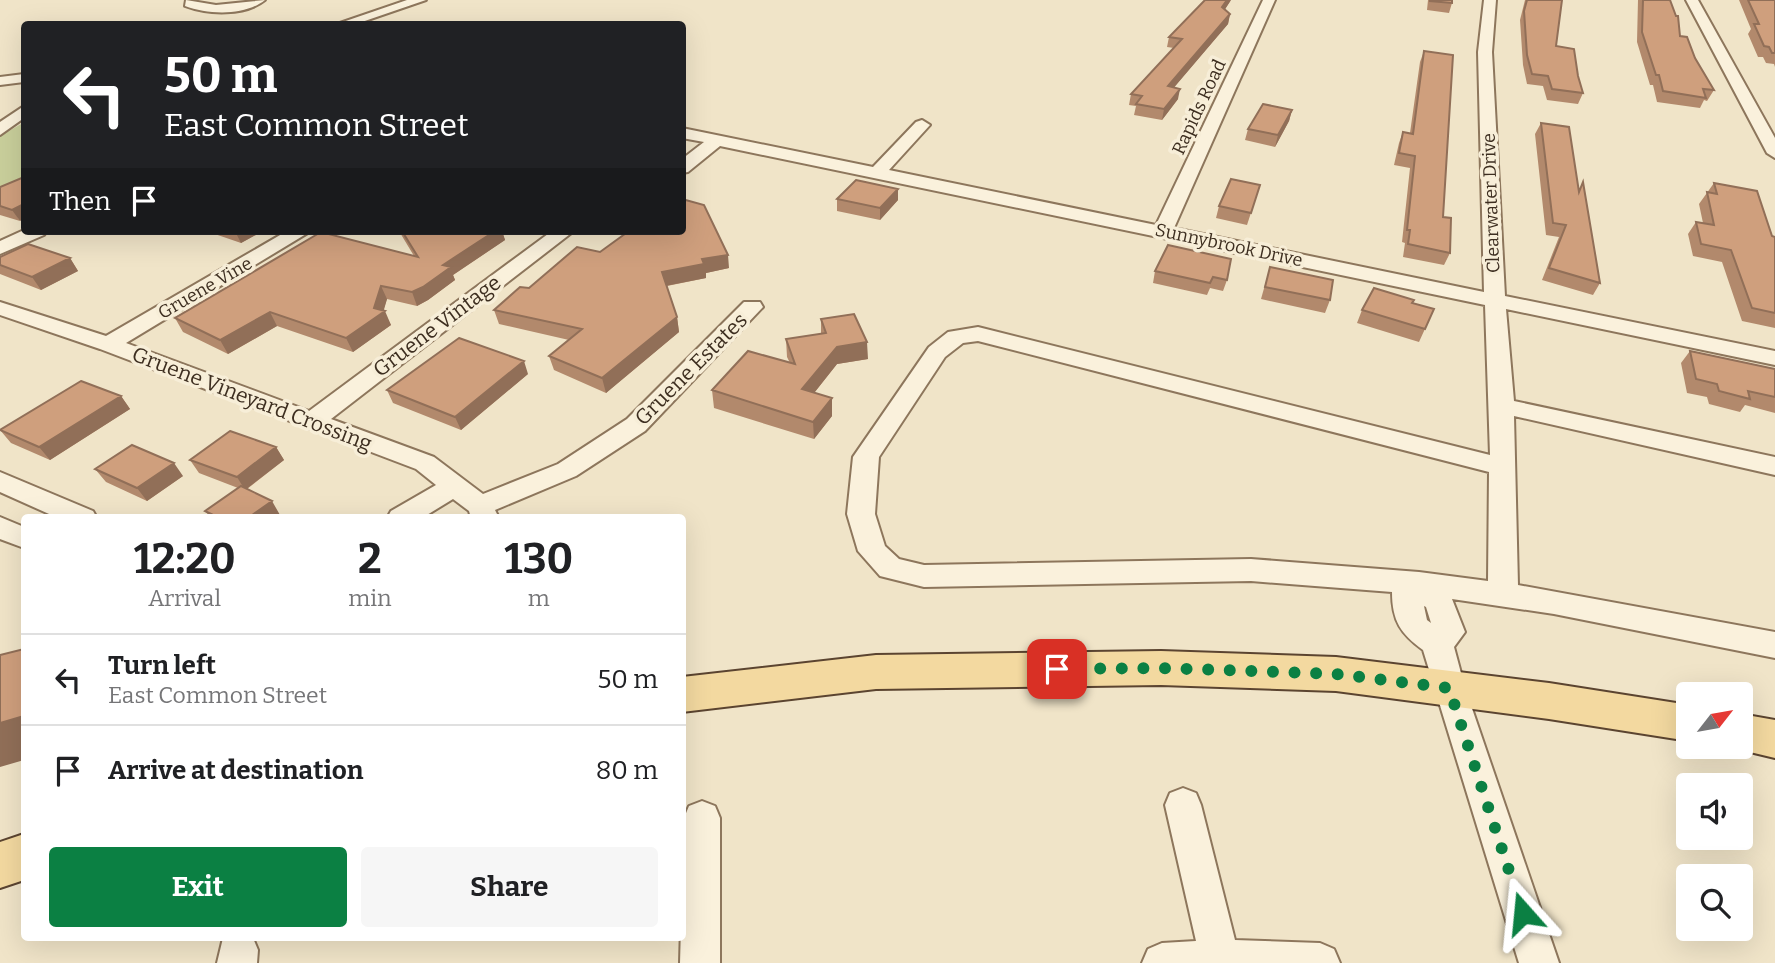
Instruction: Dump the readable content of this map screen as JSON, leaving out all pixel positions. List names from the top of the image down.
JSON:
{
  "streets": {
    "street": [
      "Rapids Road",
      "Clearwater Drive",
      "Sunnybrook Drive",
      "Gruene Vine",
      "Gruene Vintage",
      "Gruene Estates",
      "Gruene Vineyard Crossing"
    ]
  },
  "crossings": [
    ["Rapids Road", "Sunnybrook Drive"],
    ["Clearwater Drive", "Sunnybrook Drive"],
    ["Gruene Vine", "Gruene Vineyard Crossing"],
    ["Gruene Vintage", "Gruene Vineyard Crossing"],
    ["Gruene Estates", "Gruene Vineyard Crossing"]
  ],
  "north": "top right",
  "page": {
    "turn": ["50 m", "East Common Street"],
    "then": "Then",
    "eta": [
      "12:20",
      "Arrival",
      "2",
      "min",
      "130",
      "m"
    ],
    "list": [
      {
        "name": "Turn left",
        "note": "East Common Street",
        "value": "50 m"
      },
      {
        "name": "Arrive at destination",
        "value": "80 m"
      }
    ],
    "buttons": ["Exit", "Share"]
  }
}
